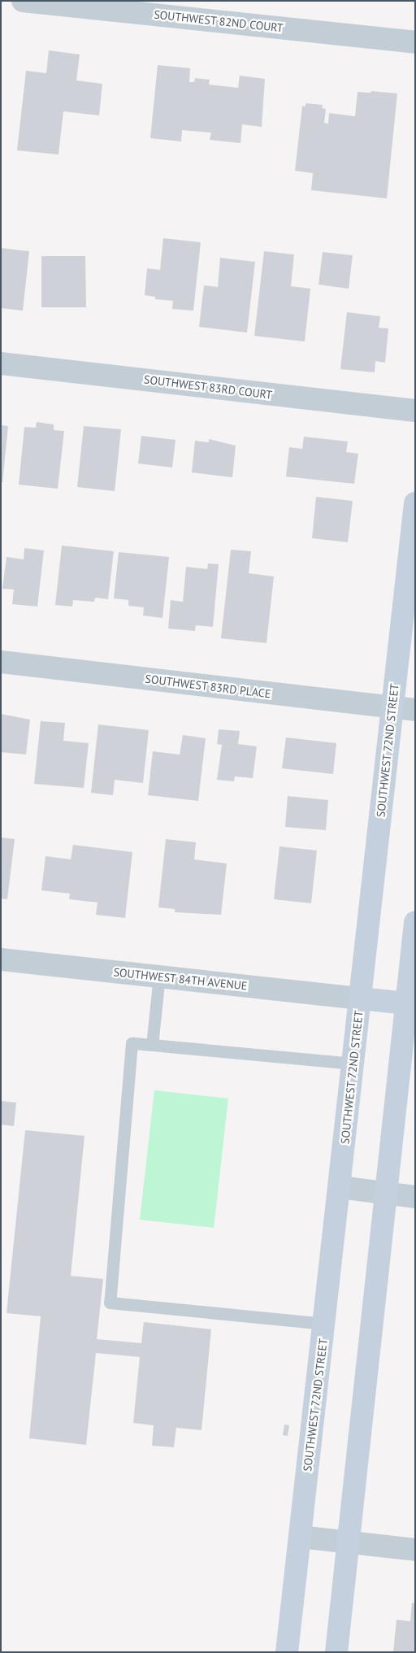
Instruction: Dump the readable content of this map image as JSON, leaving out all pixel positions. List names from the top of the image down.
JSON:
{
  "streets": {
    "main road": ["SOUTHWEST 72ND STREET"],
    "street": [
      "SOUTHWEST 82ND COURT",
      "SOUTHWEST 83RD COURT",
      "SOUTHWEST 83RD PLACE",
      "SOUTHWEST 84TH AVENUE"
    ]
  },
  "crossings": [
    ["SOUTHWEST 83RD PLACE", "SOUTHWEST 72ND STREET"],
    ["SOUTHWEST 72ND STREET", "SOUTHWEST 84TH AVENUE"]
  ]
}
